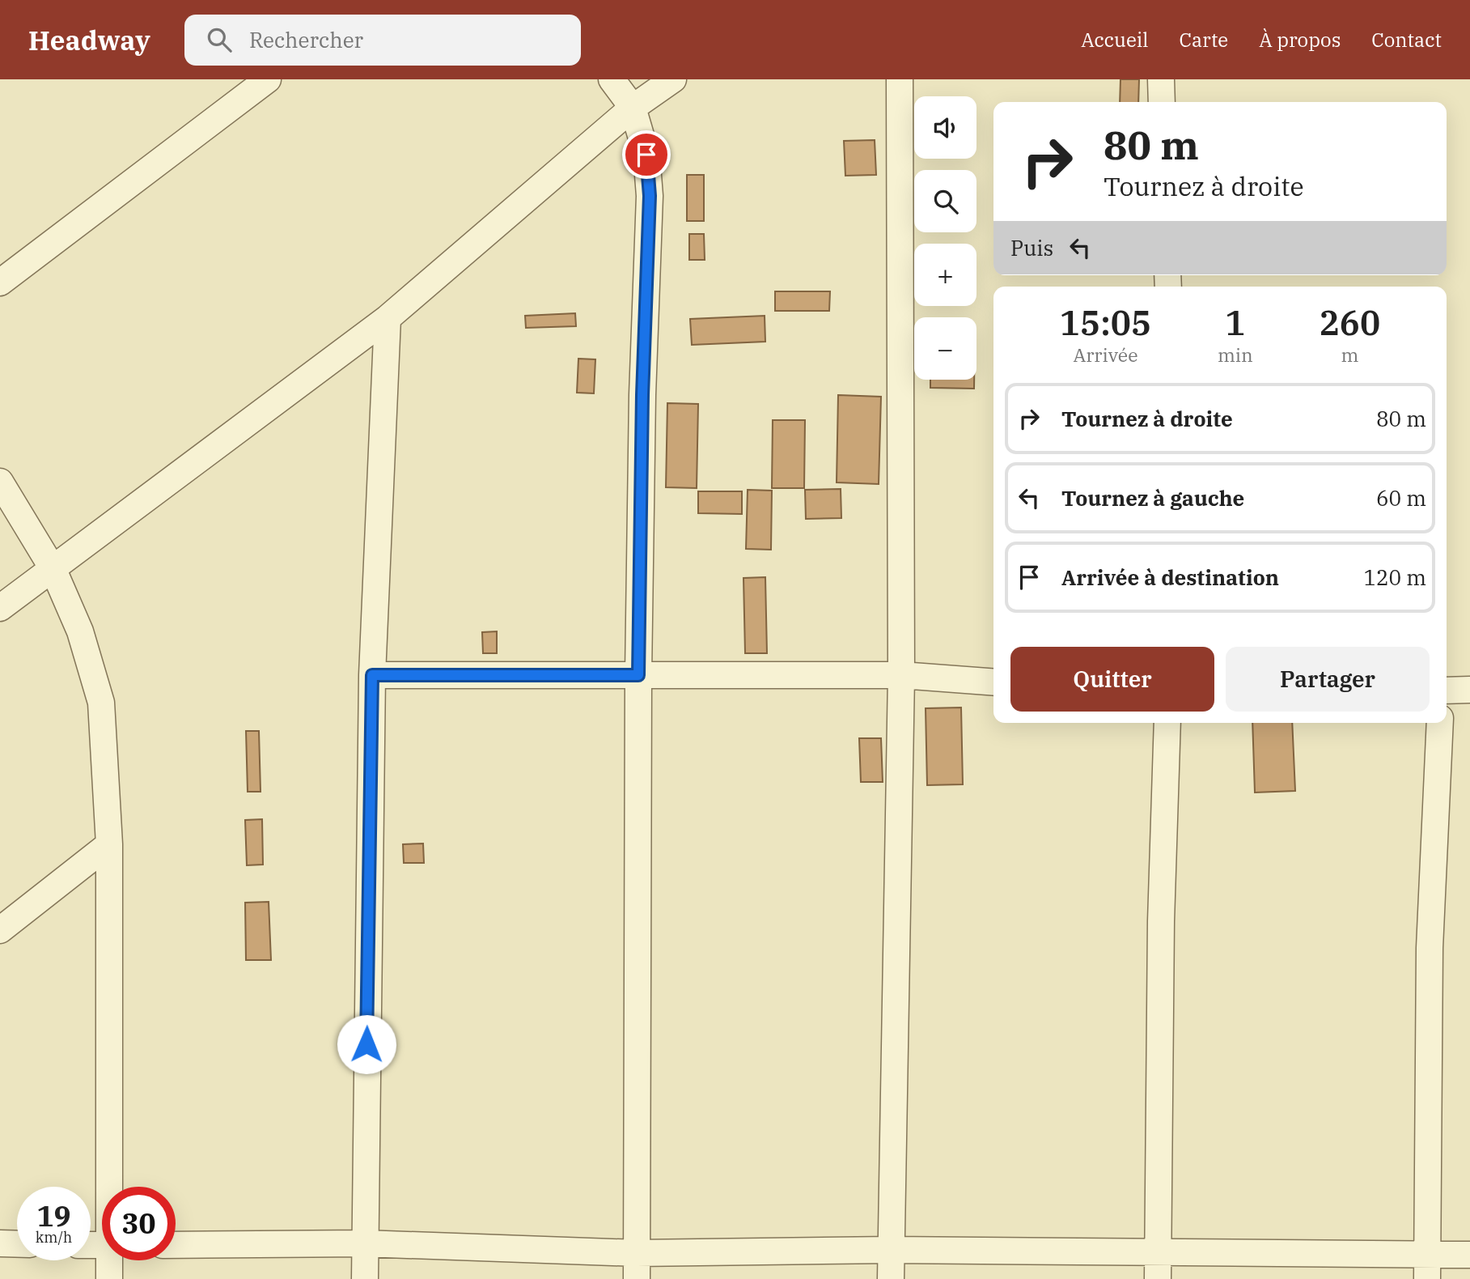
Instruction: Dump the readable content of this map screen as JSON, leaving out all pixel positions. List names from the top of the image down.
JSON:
{
  "page": {
    "header": "Headway",
    "search": "Rechercher",
    "nav": [
      "Accueil",
      "Carte",
      "À propos",
      "Contact"
    ],
    "map_buttons": ["+", "−"],
    "turn": ["80 m", "Tournez à droite"],
    "then": "Puis",
    "eta": [
      "15:05",
      "Arrivée",
      "1",
      "min",
      "260",
      "m"
    ],
    "list": [
      {
        "name": "Tournez à droite",
        "value": "80 m"
      },
      {
        "name": "Tournez à gauche",
        "value": "60 m"
      },
      {
        "name": "Arrivée à destination",
        "value": "120 m"
      }
    ],
    "buttons": ["Quitter", "Partager"],
    "speed": "19 km/h",
    "limit": "30"
  }
}
